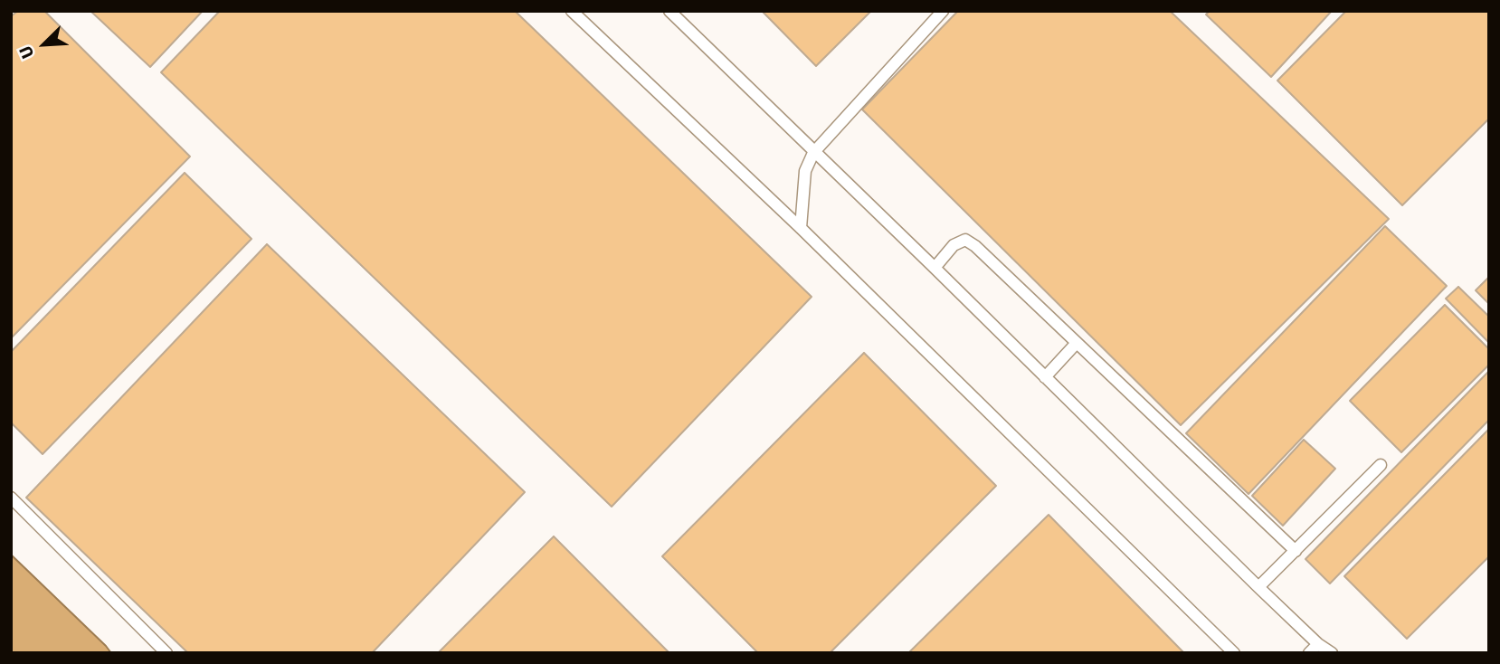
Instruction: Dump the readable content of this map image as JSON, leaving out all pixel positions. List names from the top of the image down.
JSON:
{
  "north": "bottom left"
}
